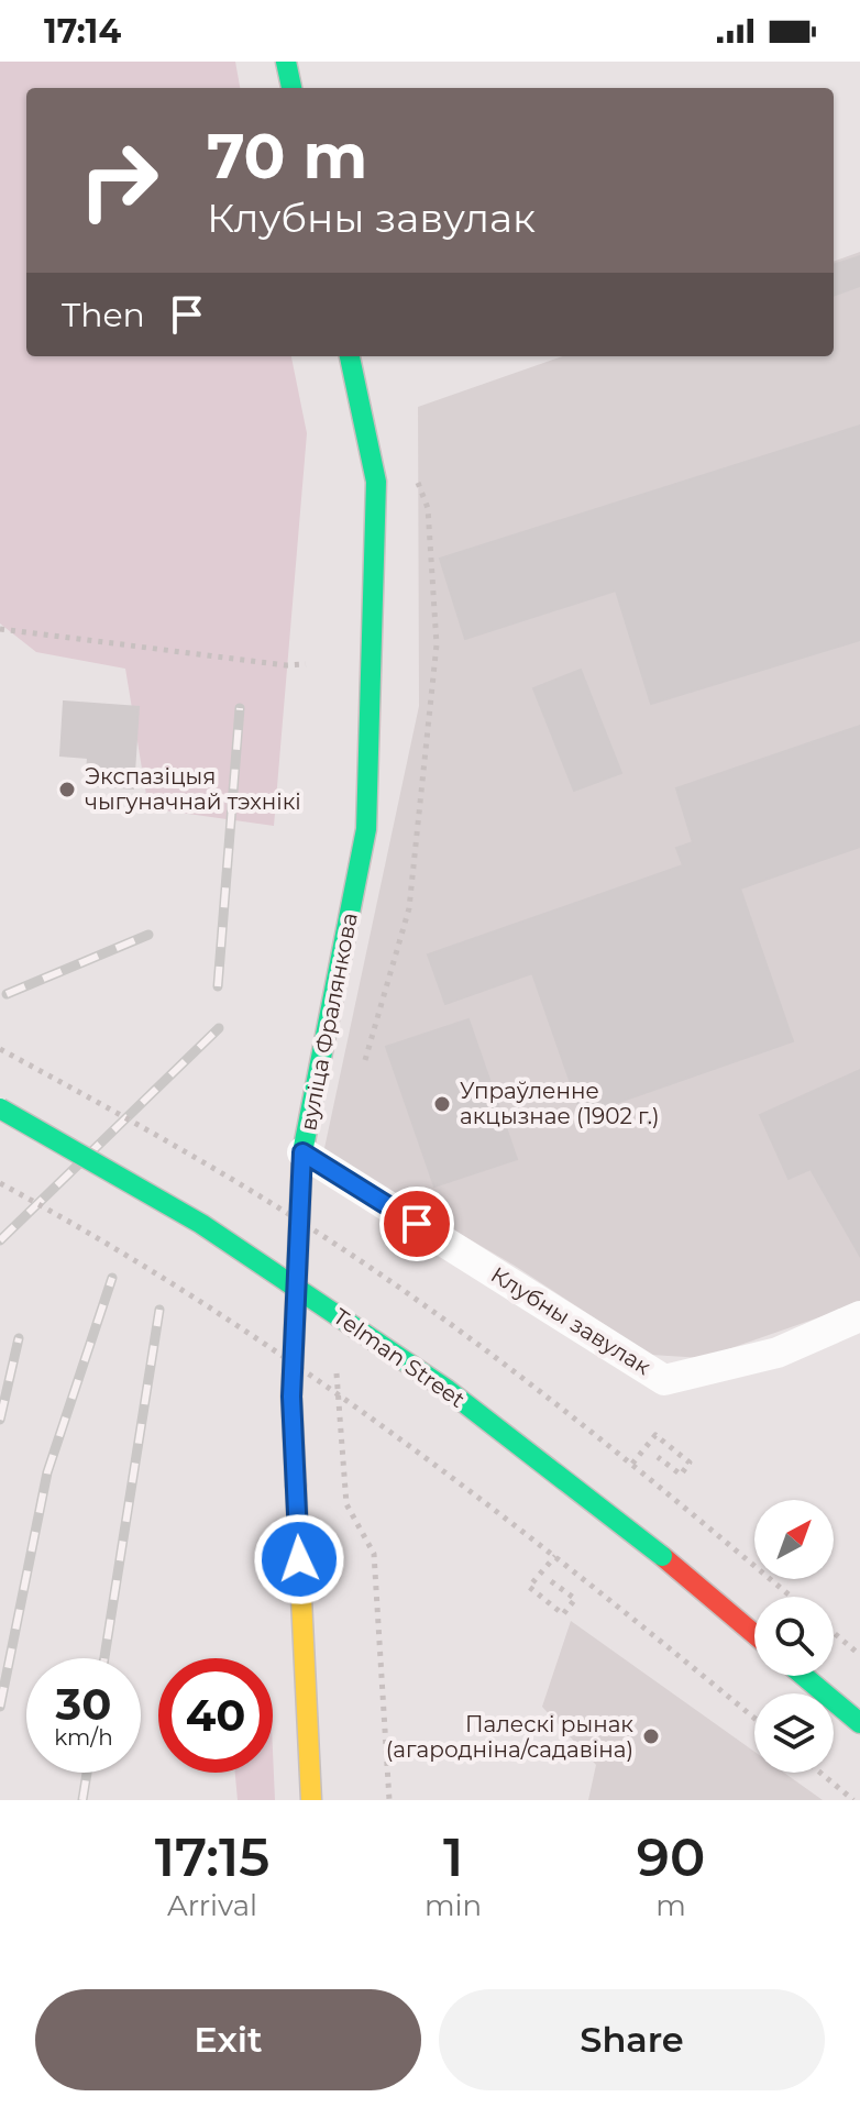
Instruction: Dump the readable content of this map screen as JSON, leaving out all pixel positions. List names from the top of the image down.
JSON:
{
  "streets": {
    "street": ["вуліца Фралянкова", "Клубны завулак", "Telman Street"]
  },
  "crossings": [
    ["вуліца Фралянкова", "Клубны завулак"]
  ],
  "places": ["Экспазіцыя чыгуначнай тэхнікі", "Упраўленне акцызнае (1902 г.)", "Палескі рынак (агародніна/садавіна)"],
  "north": "top right",
  "page": {
    "status": "17:14",
    "turn": ["70 m", "Клубны завулак"],
    "then": "Then",
    "speed": "30 km/h",
    "limit": "40",
    "eta": [
      "17:15",
      "Arrival",
      "1",
      "min",
      "90",
      "m"
    ],
    "buttons": ["Exit", "Share"]
  }
}
